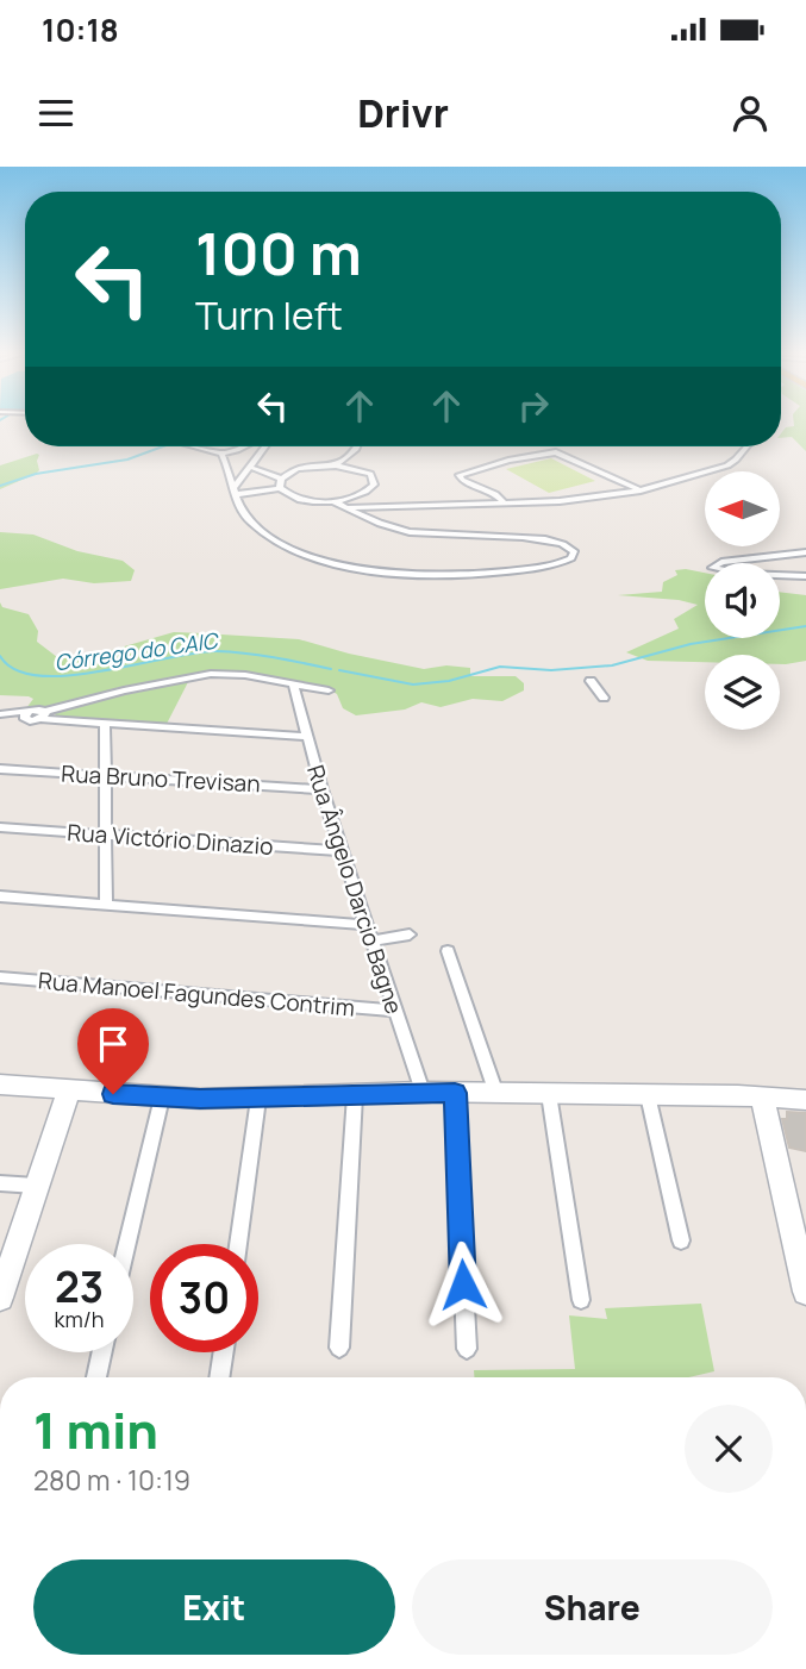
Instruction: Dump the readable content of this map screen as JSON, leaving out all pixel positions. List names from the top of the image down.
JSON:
{
  "streets": {
    "street": [
      "Rua Bruno Trevisan",
      "Rua Victório Dinazio",
      "Rua Ângelo Darcio Bagne",
      "Rua Manoel Fagundes Contrim"
    ]
  },
  "crossings": [
    ["Rua Bruno Trevisan", "Rua Ângelo Darcio Bagne"],
    ["Rua Victório Dinazio", "Rua Ângelo Darcio Bagne"],
    ["Rua Ângelo Darcio Bagne", "Rua Manoel Fagundes Contrim"]
  ],
  "water": ["Córrego do CAIC"],
  "north": "left",
  "page": {
    "status": "10:18",
    "header": "Drivr",
    "turn": ["100 m", "Turn left"],
    "speed": "23 km/h",
    "limit": "30",
    "heading": ["1 min", "280 m · 10:19"],
    "buttons": ["Exit", "Share"]
  }
}
